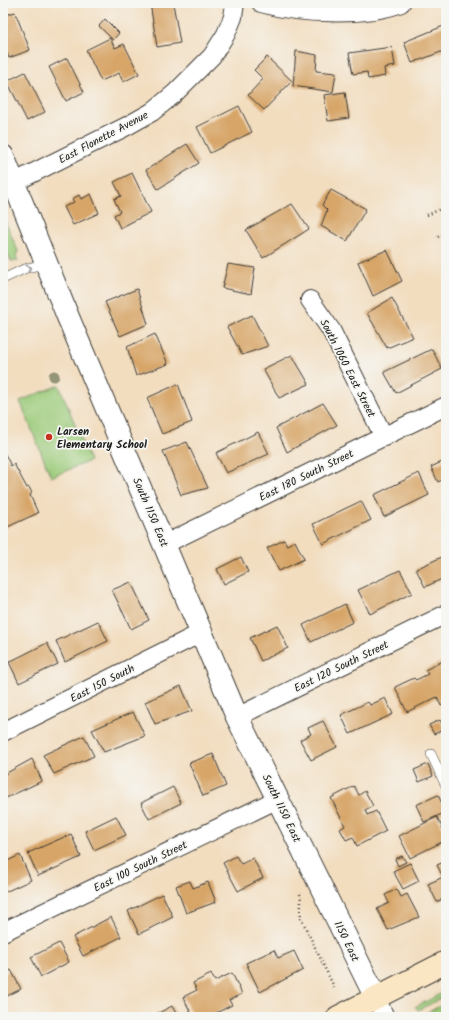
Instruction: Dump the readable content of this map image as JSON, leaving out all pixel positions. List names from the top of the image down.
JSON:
{
  "streets": {
    "street": [
      "East Flonette Avenue",
      "South 1060 East Street",
      "East 180 South Street",
      "South 1150 East",
      "East 120 South Street",
      "East 150 South",
      "East 100 South Street",
      "1150 East"
    ]
  },
  "crossings": [
    ["East Flonette Avenue", "South 1150 East"],
    ["South 1060 East Street", "East 180 South Street"],
    ["East 180 South Street", "South 1150 East"],
    ["South 1150 East", "East 120 South Street"],
    ["South 1150 East", "East 150 South"],
    ["South 1150 East", "East 100 South Street"],
    ["South 1150 East", "1150 East"]
  ],
  "places": ["Larsen Elementary School"]
}
